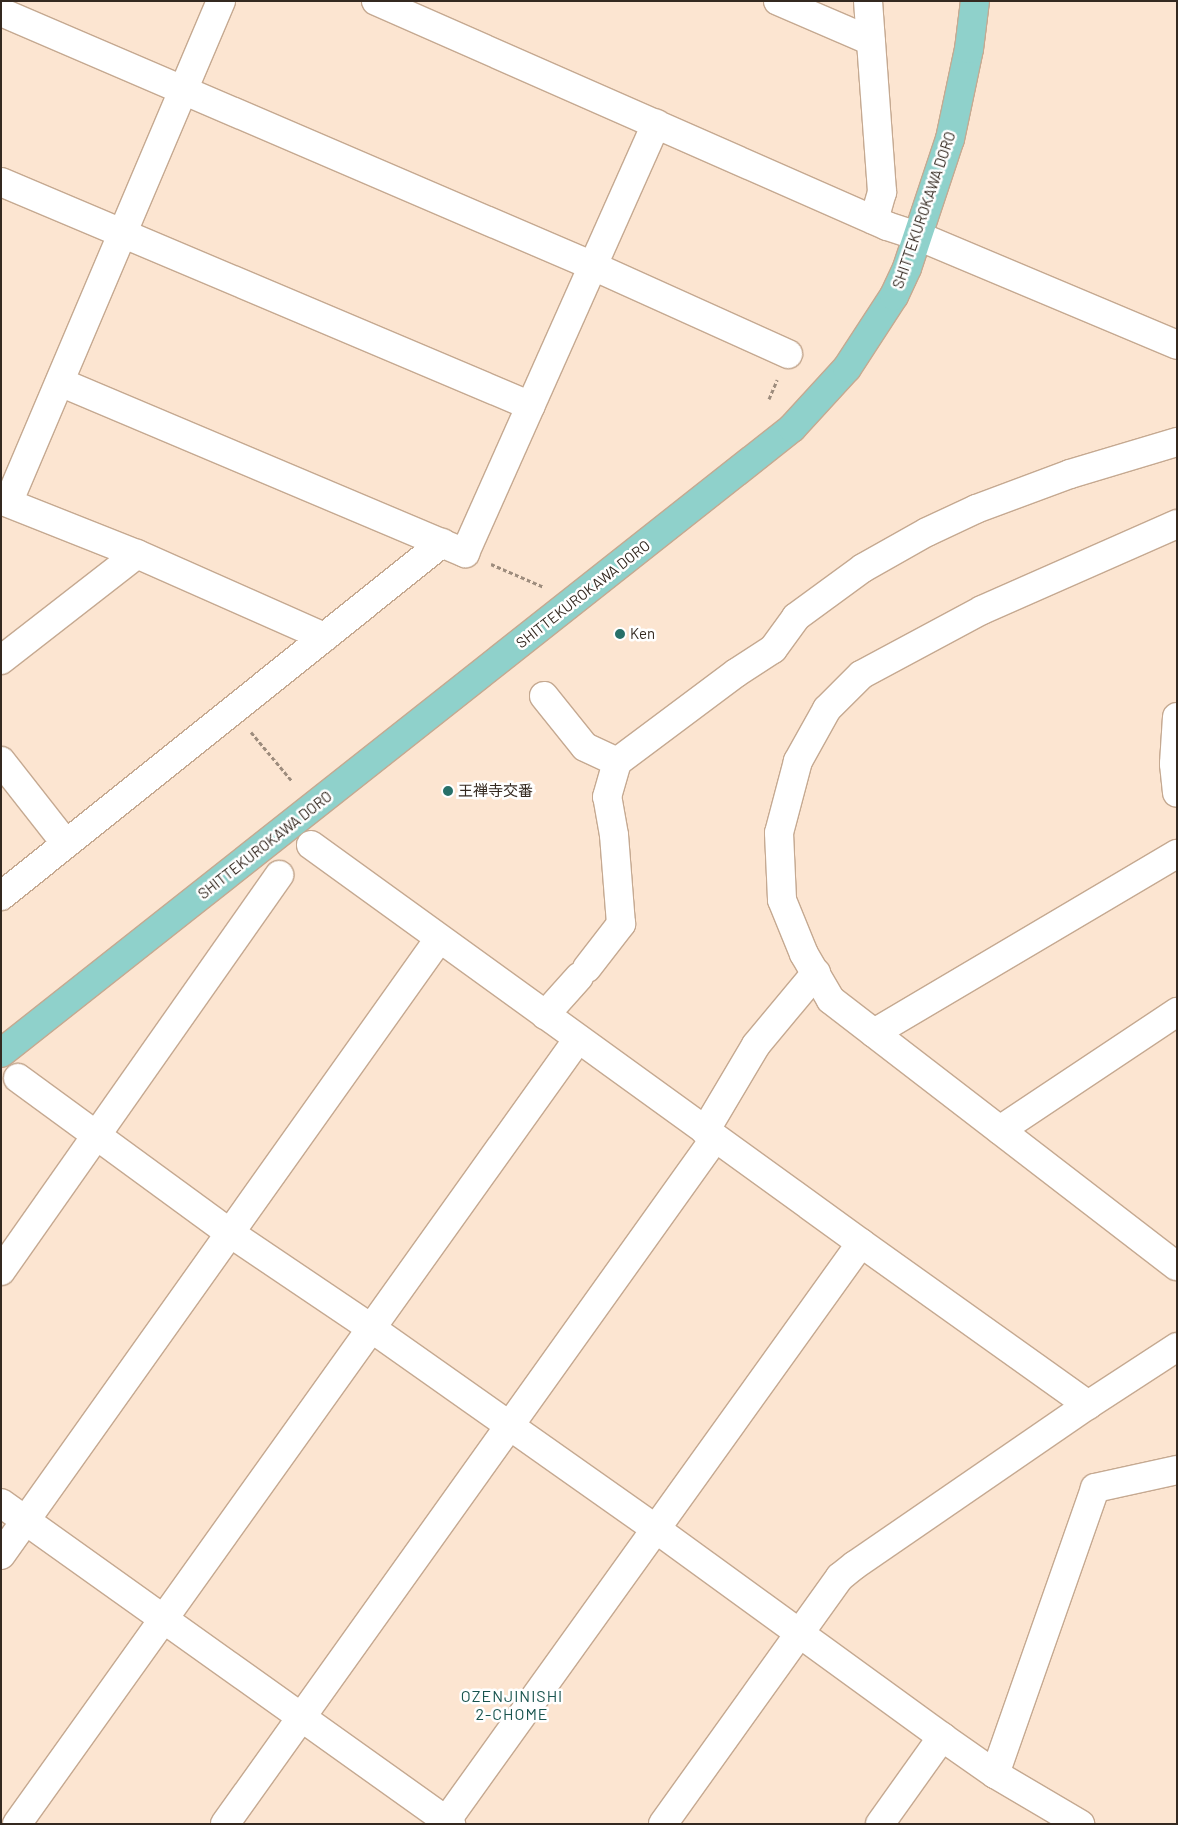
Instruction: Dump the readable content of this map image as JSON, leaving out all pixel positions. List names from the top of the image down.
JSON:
{
  "streets": {
    "main road": ["SHITTEKUROKAWA DORO"]
  },
  "districts": ["OZENJINISHI 2-CHOME"],
  "places": ["Ken", "王禅寺交番"]
}
